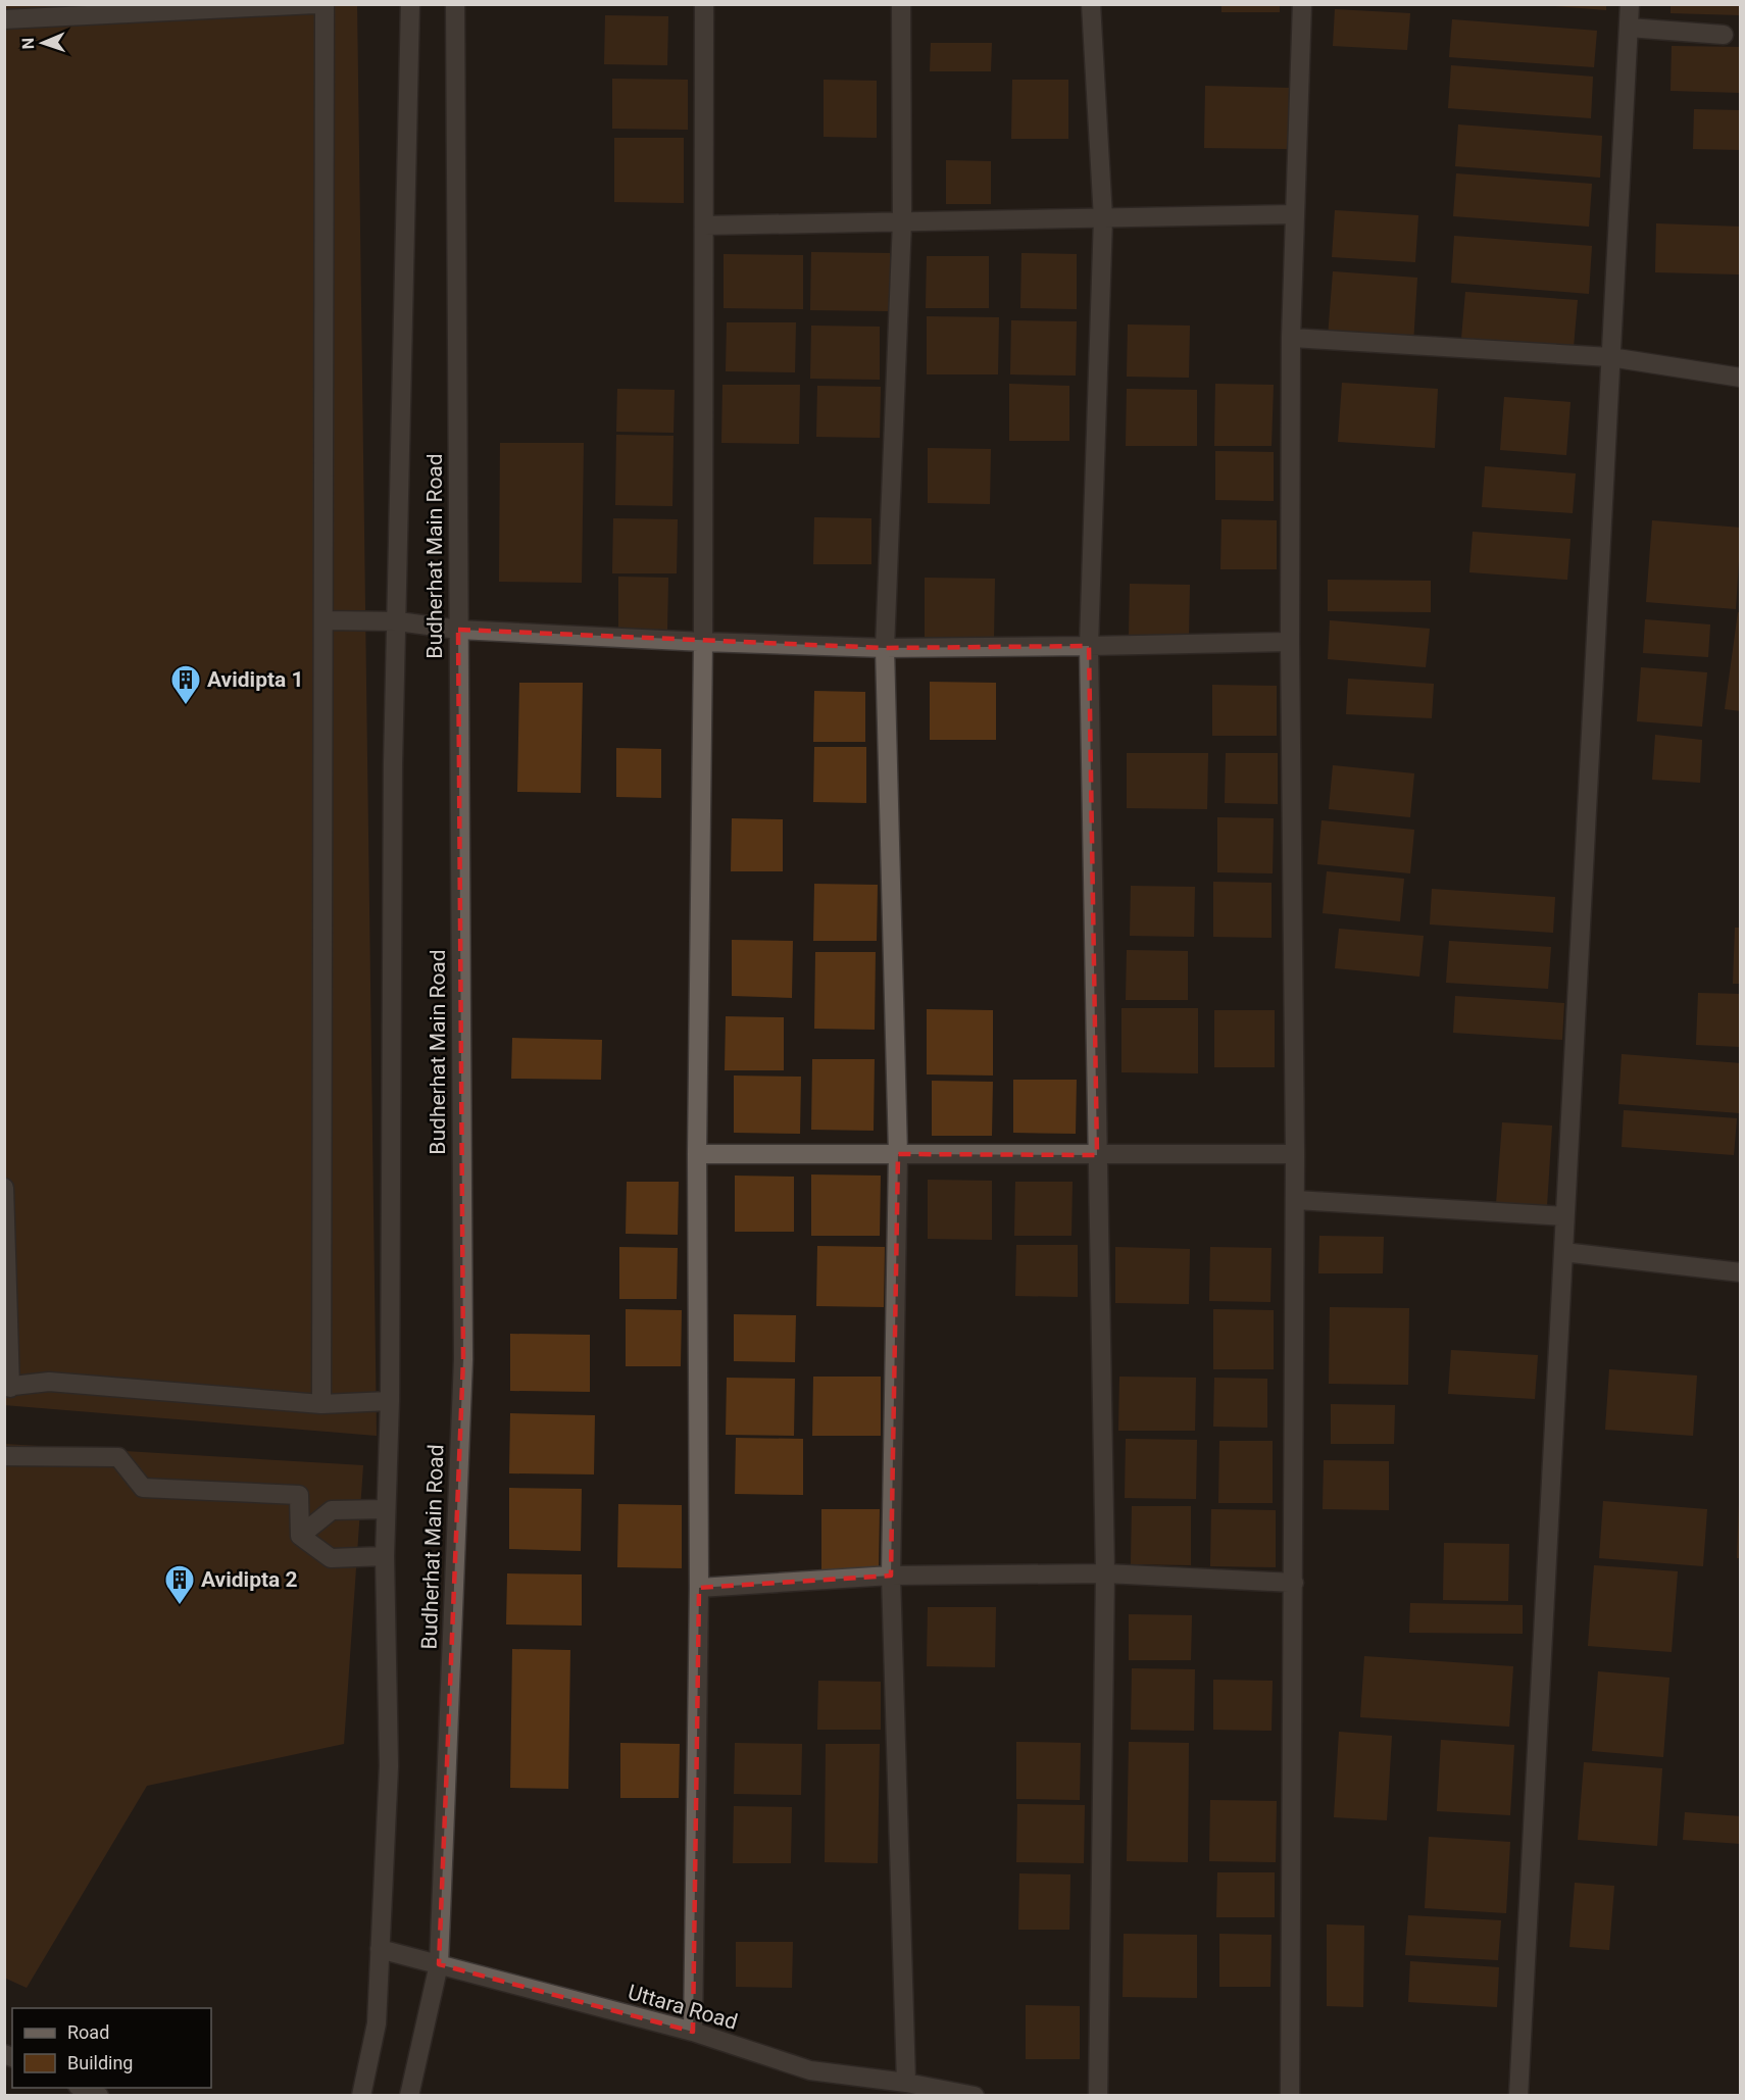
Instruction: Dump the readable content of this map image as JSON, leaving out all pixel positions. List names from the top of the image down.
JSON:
{
  "streets": {
    "street": ["Budherhat Main Road", "Uttara Road"]
  },
  "crossings": [
    ["Budherhat Main Road", "Uttara Road"]
  ],
  "places": {
    "building": ["Avidipta 1", "Avidipta 2"]
  },
  "legend": ["Road", "Building"],
  "north": "left"
}
